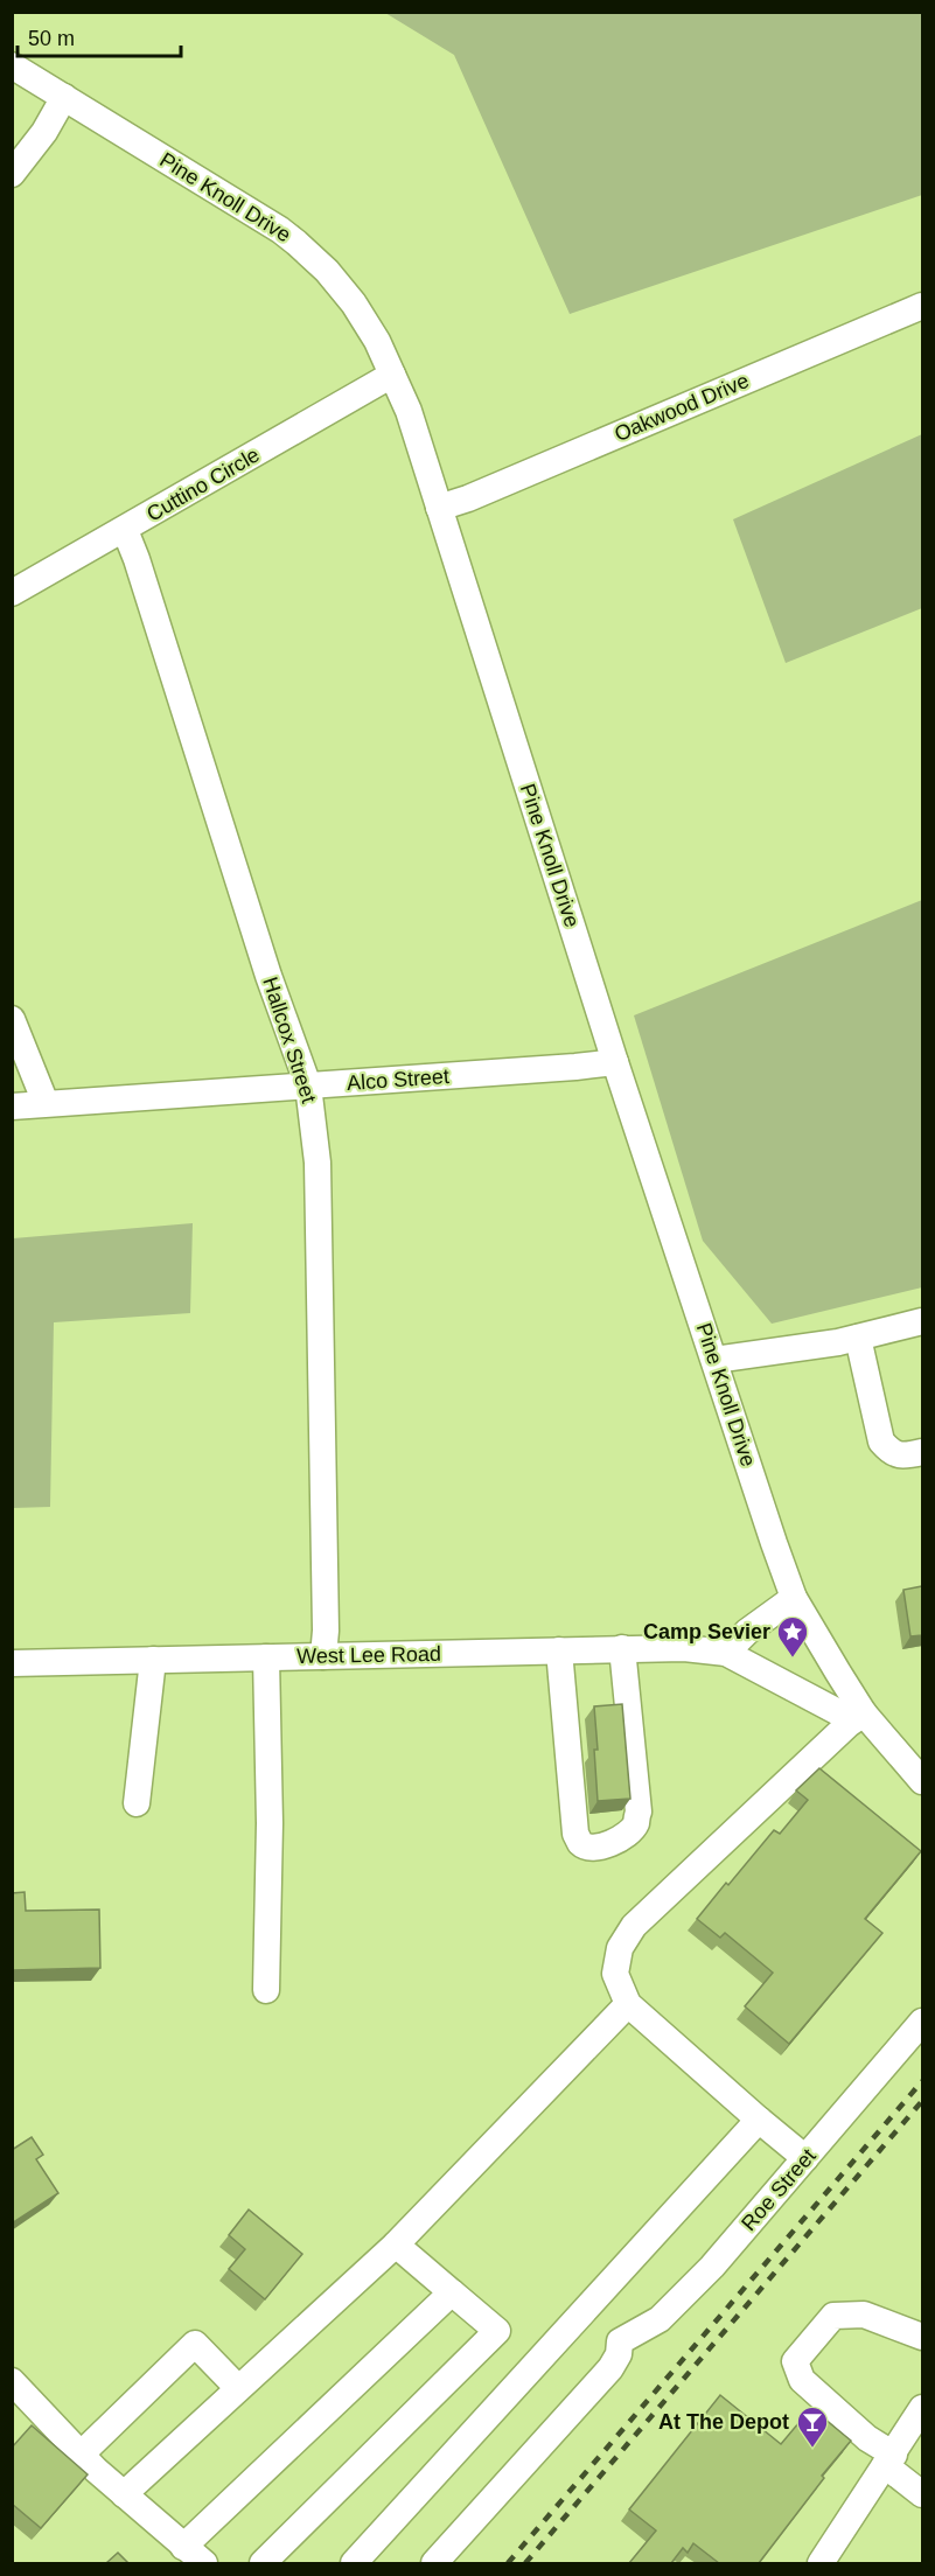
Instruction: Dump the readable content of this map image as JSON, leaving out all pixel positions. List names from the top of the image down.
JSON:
{
  "streets": {
    "street": [
      "Pine Knoll Drive",
      "Oakwood Drive",
      "Cuttino Circle",
      "Hallcox Street",
      "Alco Street",
      "West Lee Road",
      "Roe Street"
    ]
  },
  "crossings": [
    ["Pine Knoll Drive", "Oakwood Drive"],
    ["Pine Knoll Drive", "Cuttino Circle"],
    ["Pine Knoll Drive", "Alco Street"],
    ["Pine Knoll Drive", "West Lee Road"],
    ["Cuttino Circle", "Hallcox Street"],
    ["Hallcox Street", "Alco Street"],
    ["Hallcox Street", "West Lee Road"]
  ],
  "places": {
    "place": ["Camp Sevier"],
    "bar": ["At The Depot"]
  },
  "scale_bar": "50 m"
}
